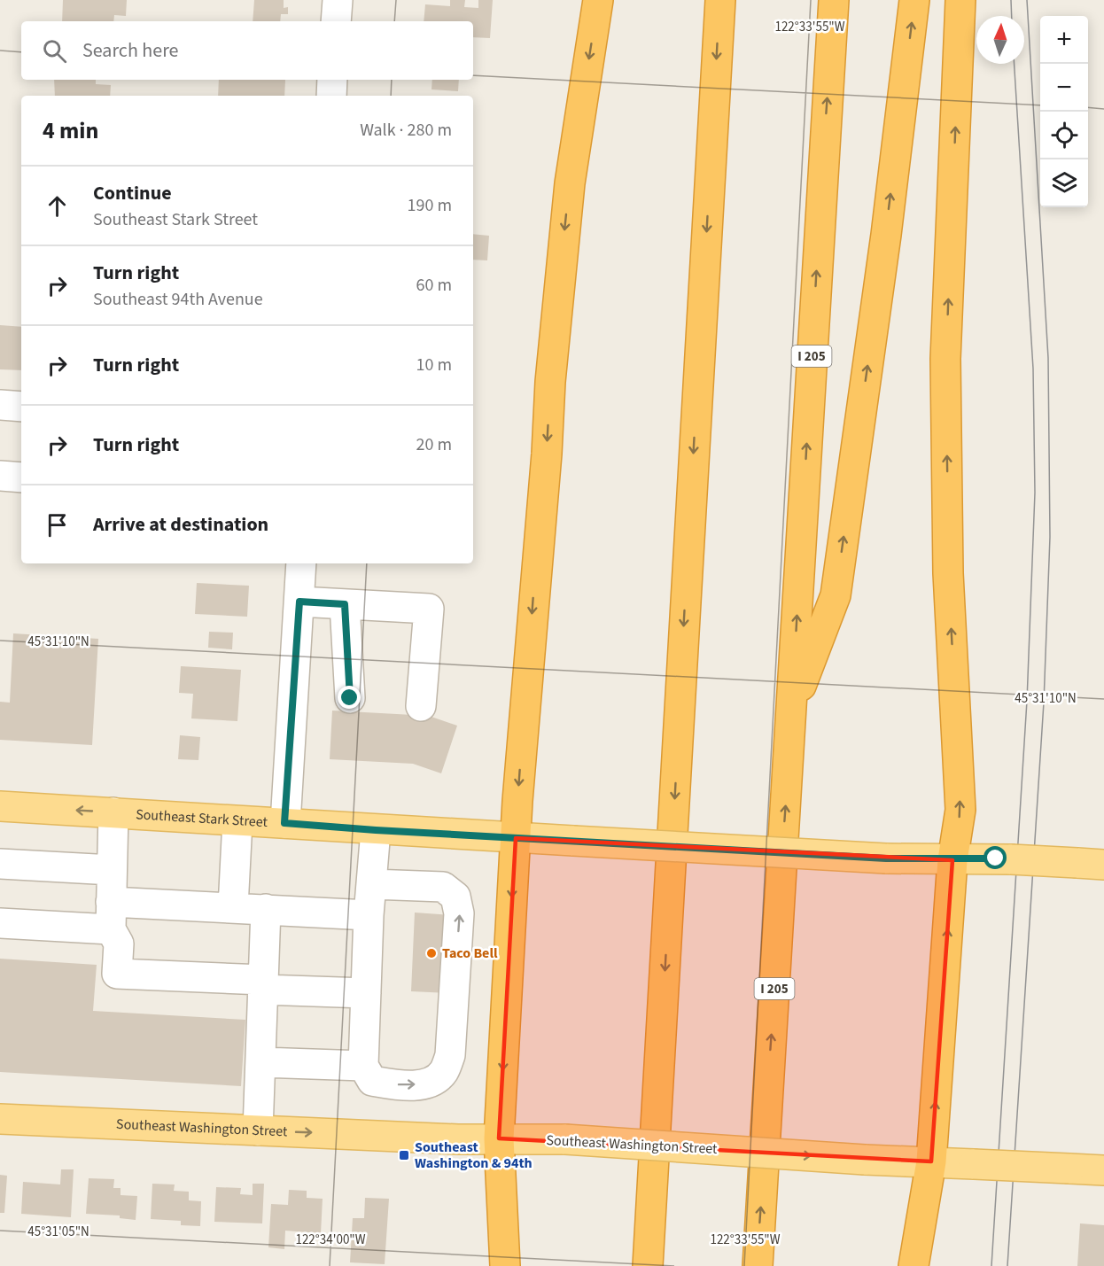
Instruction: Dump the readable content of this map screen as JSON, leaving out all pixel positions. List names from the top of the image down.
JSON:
{
  "streets": {
    "highway": ["I 205"],
    "main road": ["Southeast Stark Street", "Southeast Washington Street"]
  },
  "one_way": ["Southeast Washington Street"],
  "places": {
    "other": ["Taco Bell"],
    "transit": ["Southeast Washington & 94th"]
  },
  "north": "top",
  "page": {
    "map_buttons": ["+", "−"],
    "search": "Search here",
    "heading": ["4 min", "Walk · 280 m"],
    "list": [
      ["Continue", "Southeast Stark Street", "190 m"],
      ["Turn right", "Southeast 94th Avenue", "60 m"],
      ["Turn right", "10 m"],
      ["Turn right", "20 m"],
      "Arrive at destination"
    ]
  },
  "coordinates": [
    "122°33'55\"W",
    "45°31'10\"N",
    "45°31'05\"N",
    "122°34'00\"W"
  ]
}
